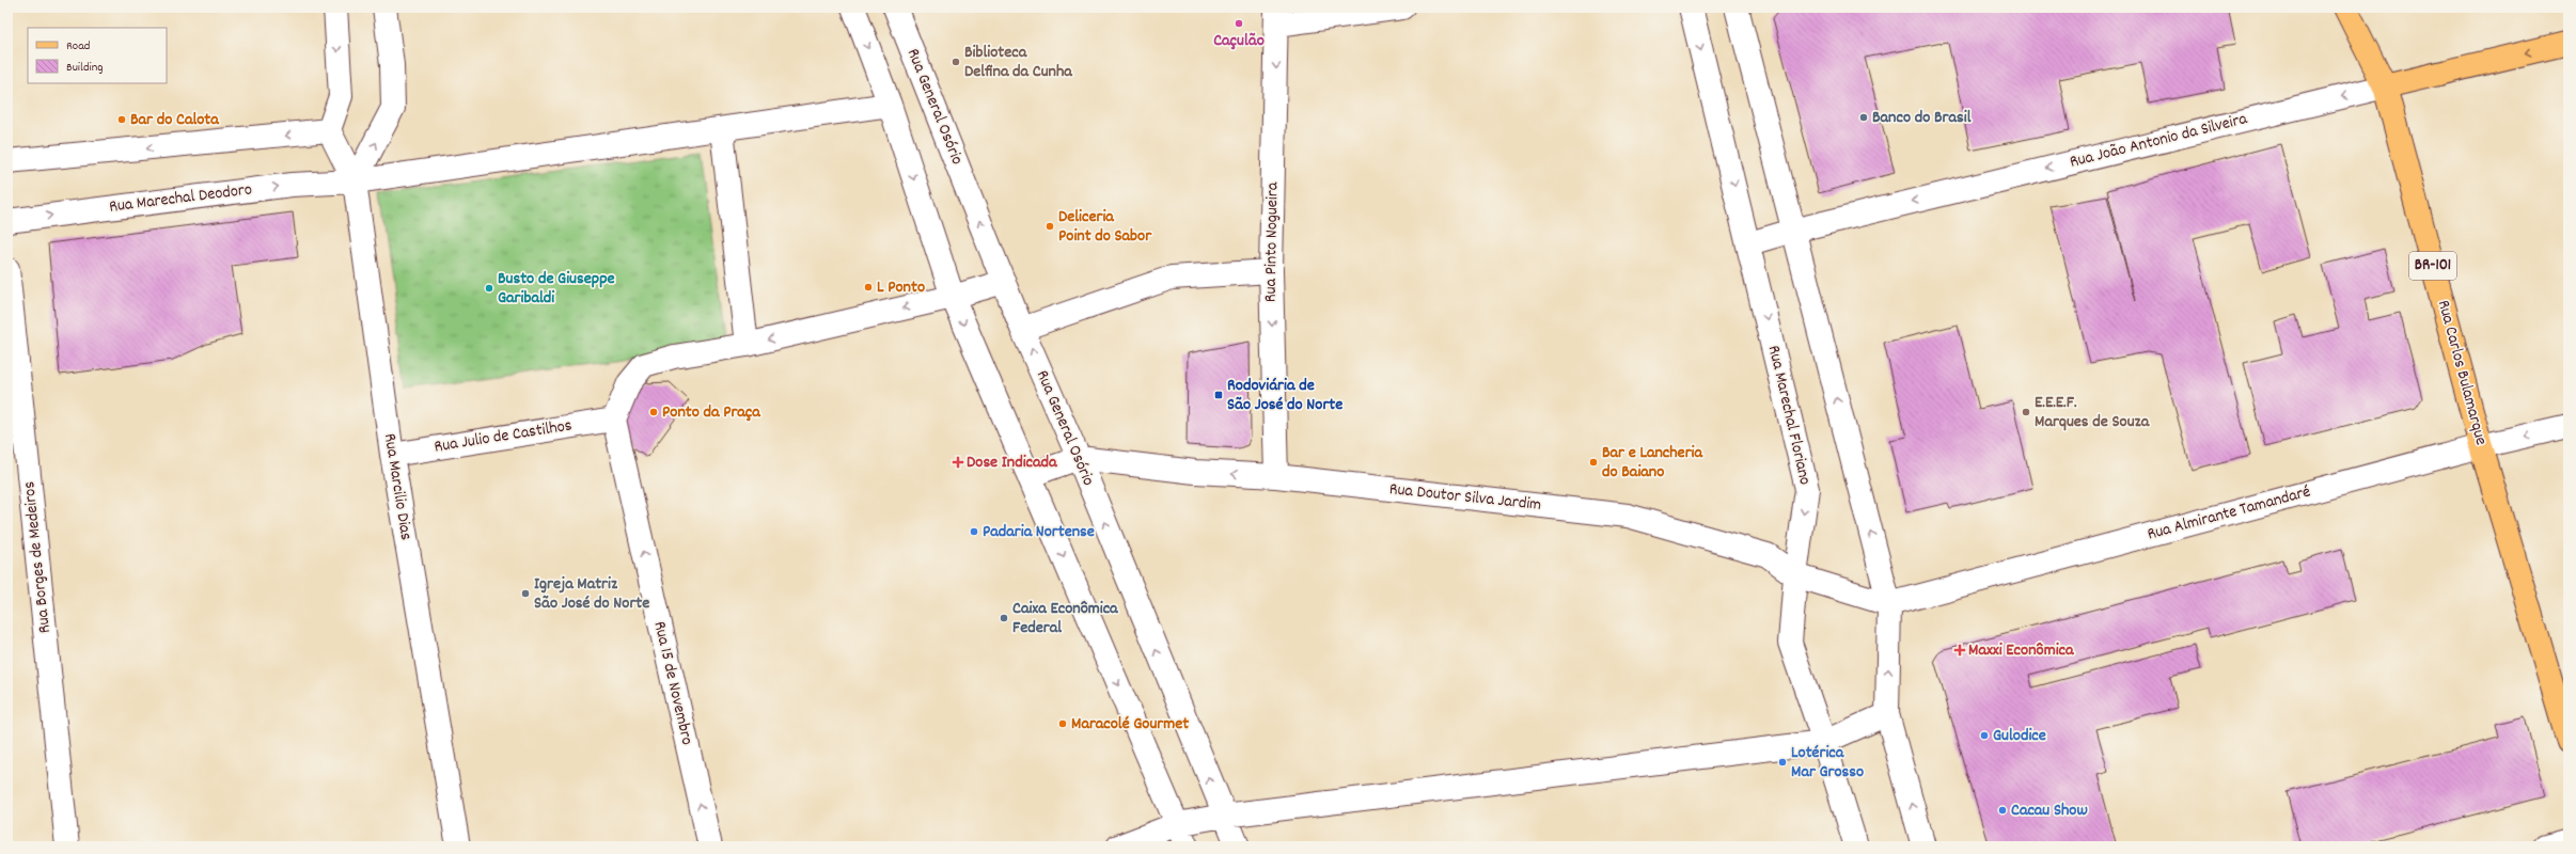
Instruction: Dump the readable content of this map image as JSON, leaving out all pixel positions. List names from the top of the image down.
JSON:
{
  "streets": {
    "main road": ["Rua João Antonio da Silveira", "BR-101", "Rua Carlos Bulamarque"],
    "street": [
      "Rua General Osório",
      "Rua Marechal Deodoro",
      "Rua Pinto Nogueira",
      "Rua Marechal Floriano",
      "Rua Julio de Castilhos",
      "Rua Marcilio Dias",
      "Rua Doutor Silva Jardim",
      "Rua Almirante Tamandaré",
      "Rua Borges de Medeiros",
      "Rua 15 de Novembro"
    ]
  },
  "crossings": [
    ["Rua General Osório", "Rua Doutor Silva Jardim"],
    ["Rua João Antonio da Silveira", "Rua Carlos Bulamarque"],
    ["Rua João Antonio da Silveira", "Rua Marechal Floriano"],
    ["Rua Marechal Deodoro", "Rua Marcilio Dias"],
    ["Rua Pinto Nogueira", "Rua Doutor Silva Jardim"],
    ["Rua Carlos Bulamarque", "Rua Almirante Tamandaré"],
    ["Rua Marechal Floriano", "Rua Doutor Silva Jardim"],
    ["Rua Julio de Castilhos", "Rua Marcilio Dias"],
    ["Rua Julio de Castilhos", "Rua 15 de Novembro"],
    ["Rua Doutor Silva Jardim", "Rua Almirante Tamandaré"]
  ],
  "one_way": ["Rua João Antonio da Silveira", "Rua Pinto Nogueira", "Rua 15 de Novembro"],
  "places": {
    "other": [
      "Caçulão",
      "Biblioteca Delfina da Cunha",
      "Banco do Brasil",
      "Bar do Calota",
      "Deliceria Point do Sabor",
      "L Ponto",
      "Busto de Giuseppe Garibaldi",
      "Ponto da Praça",
      "E.E.E.F. Marques de Souza",
      "Bar e Lancheria do Baiano",
      "Padaria Nortense",
      "Igreja Matriz São José do Norte",
      "Caixa Econômica Federal",
      "Maracolé Gourmet",
      "Gulodice",
      "Lotérica Mar Grosso",
      "Cacau Show"
    ],
    "transit": ["Rodoviária de São José do Norte"],
    "health": ["Dose Indicada", "Maxxi Econômica"]
  },
  "legend": ["Road", "Building"]
}
